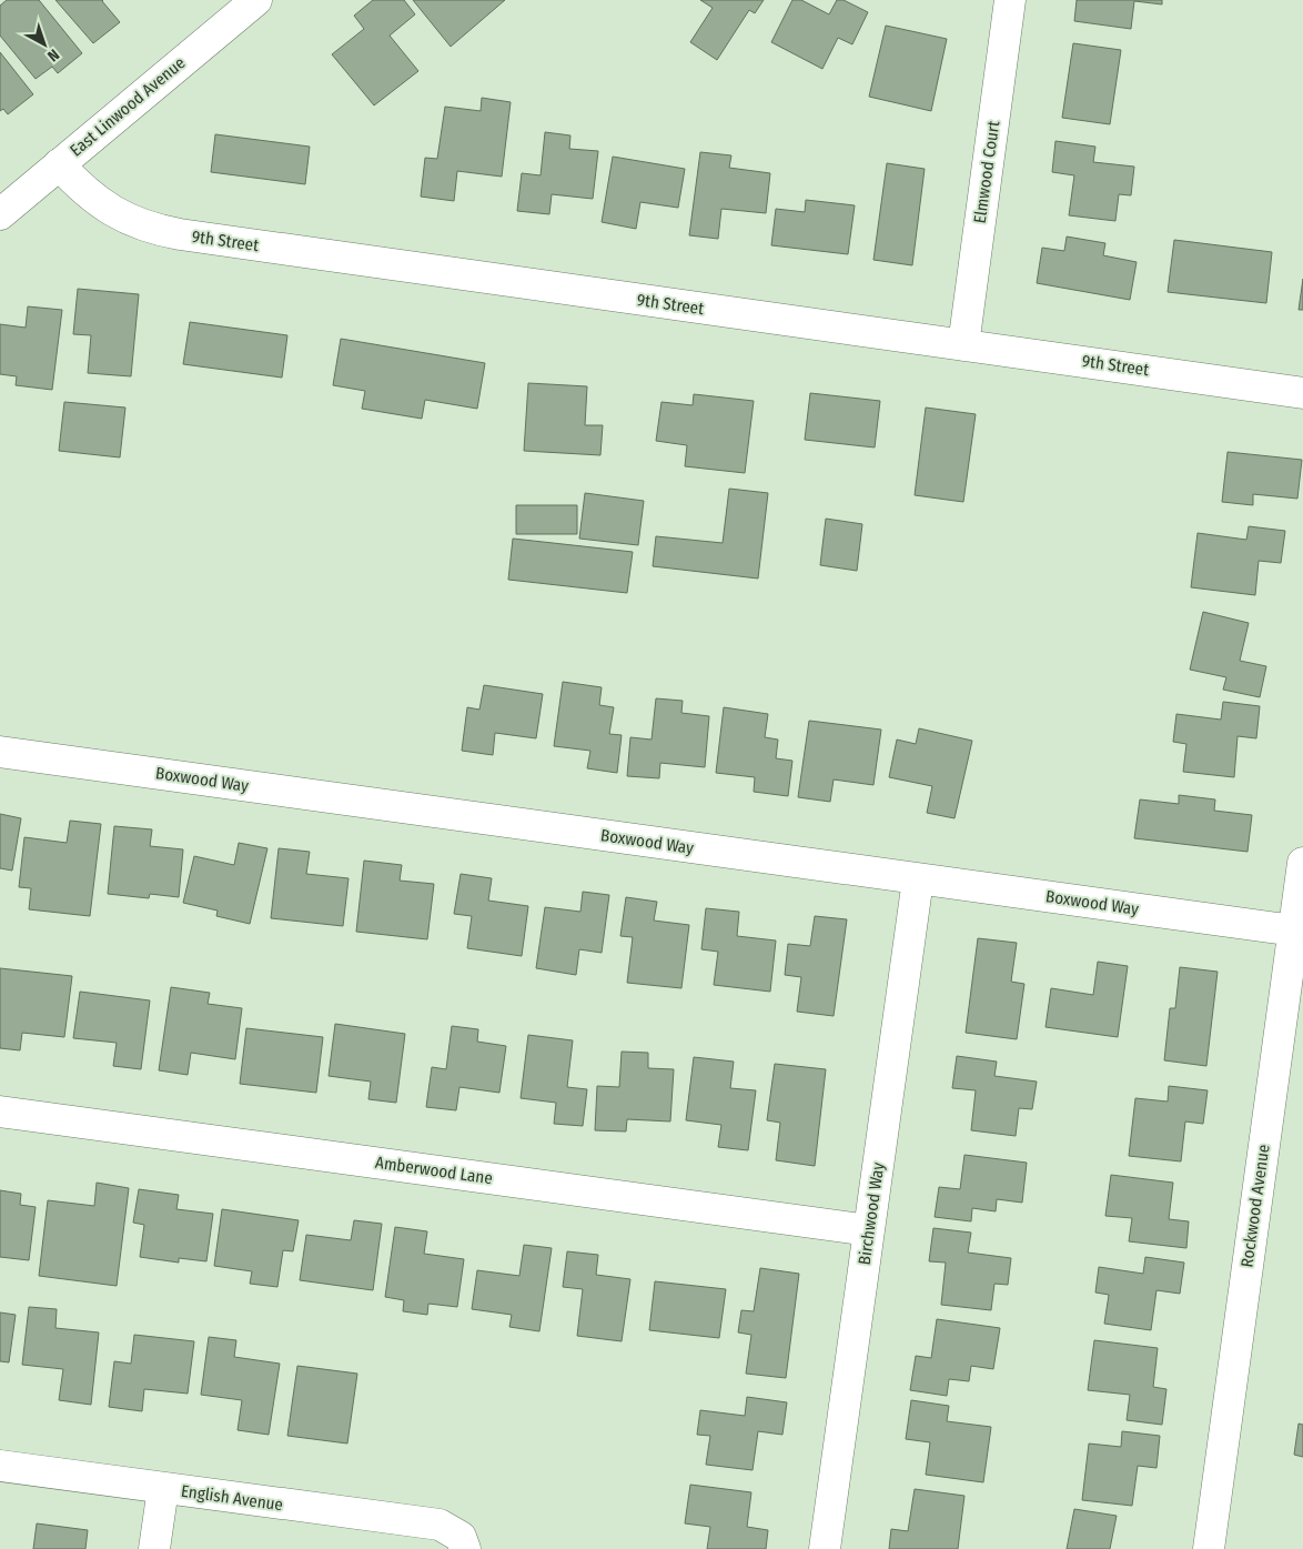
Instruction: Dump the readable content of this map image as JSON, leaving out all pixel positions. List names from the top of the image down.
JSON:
{
  "streets": {
    "street": [
      "East Linwood Avenue",
      "Elmwood Court",
      "9th Street",
      "Boxwood Way",
      "Amberwood Lane",
      "Rockwood Avenue",
      "Birchwood Way",
      "English Avenue"
    ]
  },
  "crossings": [
    ["East Linwood Avenue", "9th Street"],
    ["Elmwood Court", "9th Street"],
    ["Boxwood Way", "Rockwood Avenue"],
    ["Boxwood Way", "Birchwood Way"],
    ["Amberwood Lane", "Birchwood Way"]
  ],
  "north": "bottom right"
}
